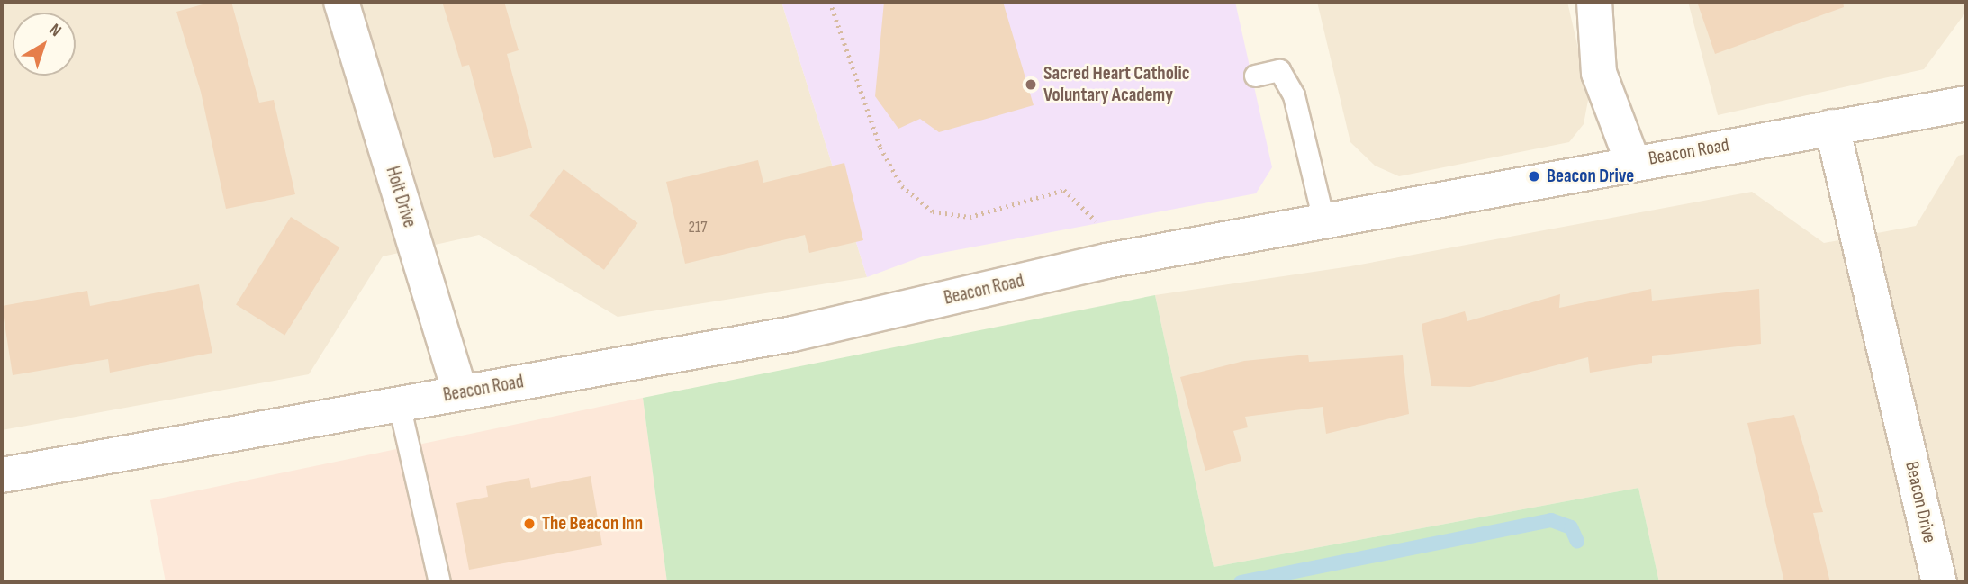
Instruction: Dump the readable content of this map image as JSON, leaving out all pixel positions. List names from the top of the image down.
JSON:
{
  "streets": {
    "street": ["Beacon Road", "Holt Drive", "Beacon Drive"]
  },
  "crossings": [
    ["Beacon Road", "Holt Drive"],
    ["Beacon Road", "Beacon Drive"]
  ],
  "places": ["Sacred Heart Catholic Voluntary Academy", "Beacon Drive", "The Beacon Inn"],
  "house_numbers": ["217"],
  "north": "top right"
}
